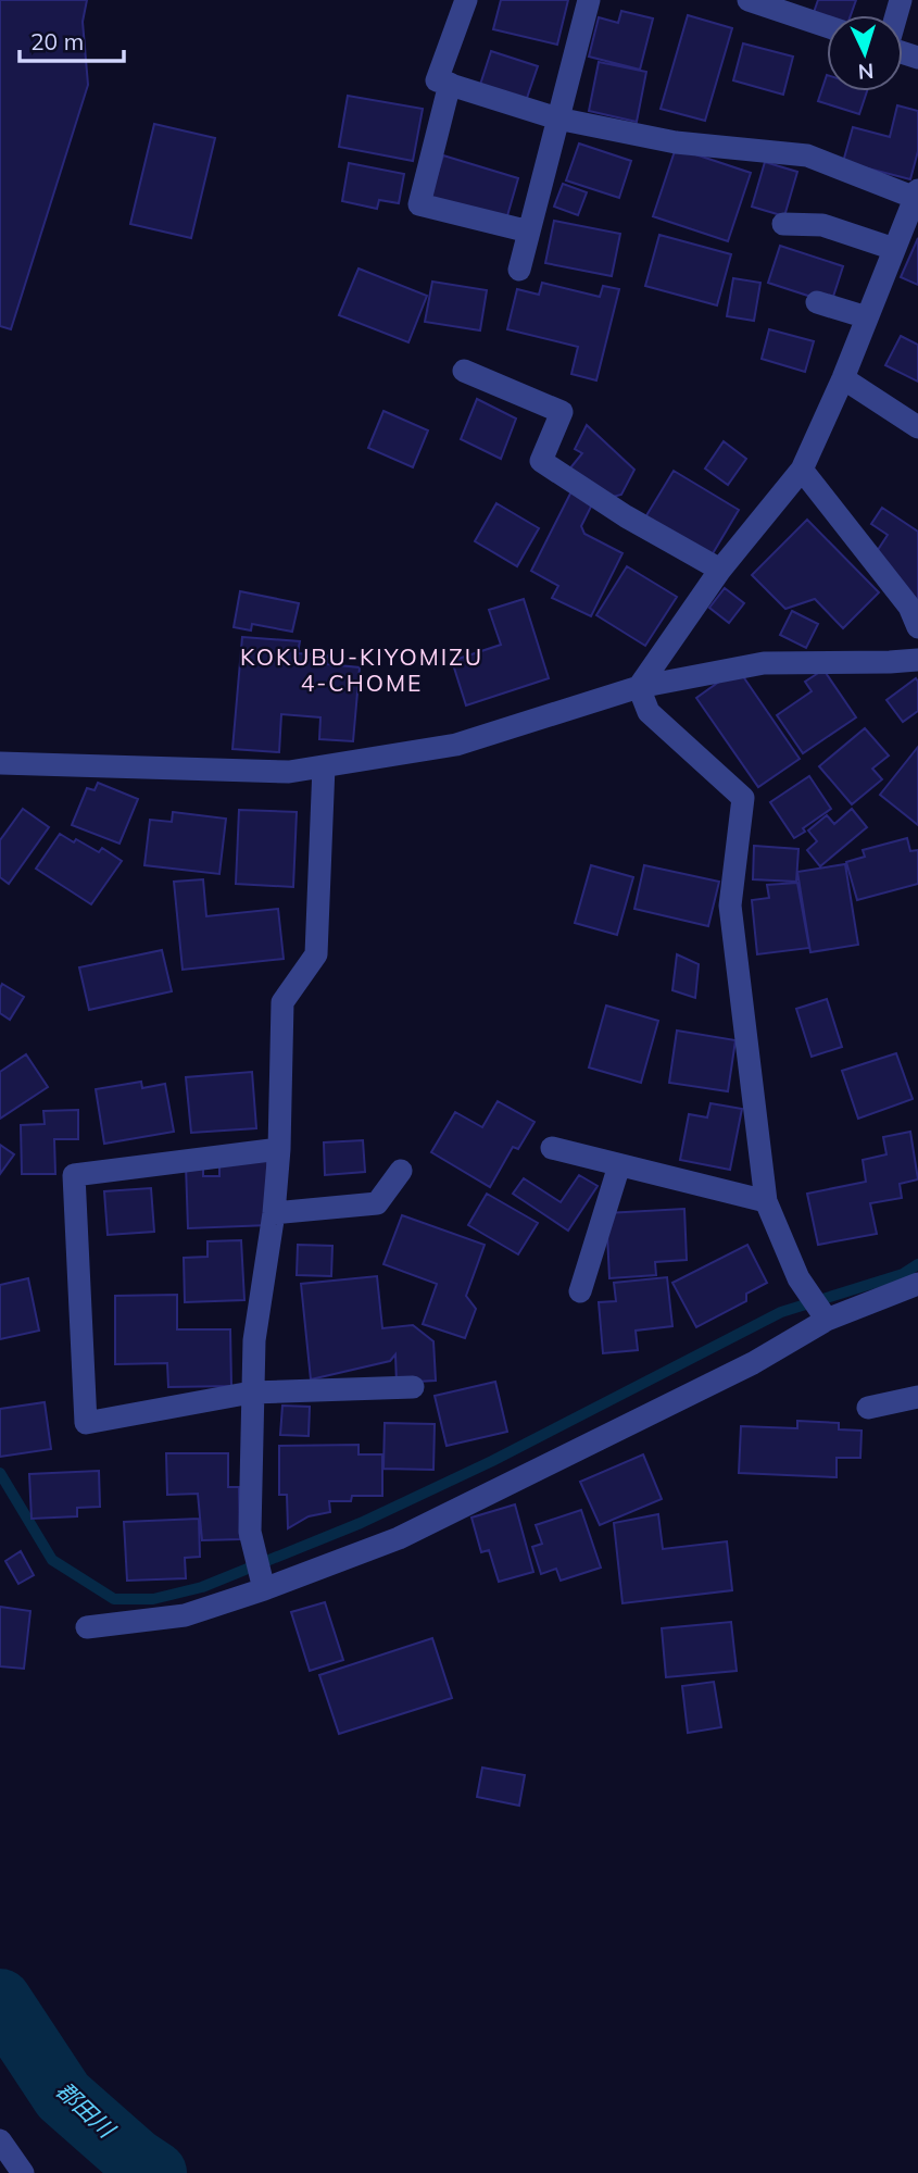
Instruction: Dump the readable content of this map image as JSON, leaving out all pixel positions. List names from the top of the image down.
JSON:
{
  "districts": ["KOKUBU-KIYOMIZU 4-CHOME"],
  "water": ["郡田川"],
  "scale_bar": "20 m",
  "north": "bottom"
}
